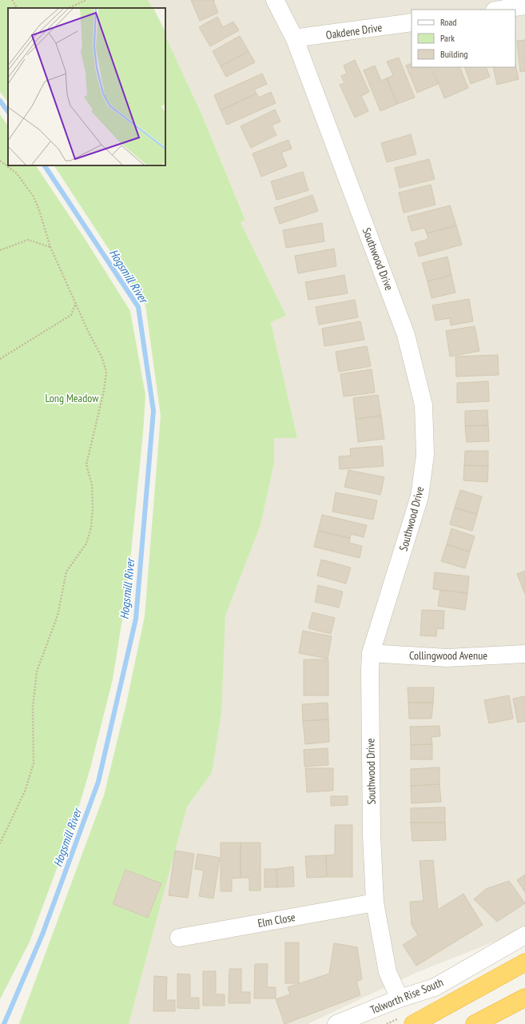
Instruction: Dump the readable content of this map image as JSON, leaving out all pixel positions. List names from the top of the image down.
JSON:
{
  "streets": {
    "street": [
      "Oakdene Drive",
      "Southwood Drive",
      "Collingwood Avenue",
      "Elm Close",
      "Tolworth Rise South"
    ]
  },
  "crossings": [
    ["Oakdene Drive", "Southwood Drive"],
    ["Southwood Drive", "Collingwood Avenue"],
    ["Southwood Drive", "Elm Close"],
    ["Southwood Drive", "Tolworth Rise South"]
  ],
  "water": ["Hogsmill River"],
  "parks": ["Long Meadow"],
  "legend": ["Road", "Park", "Building"]
}
